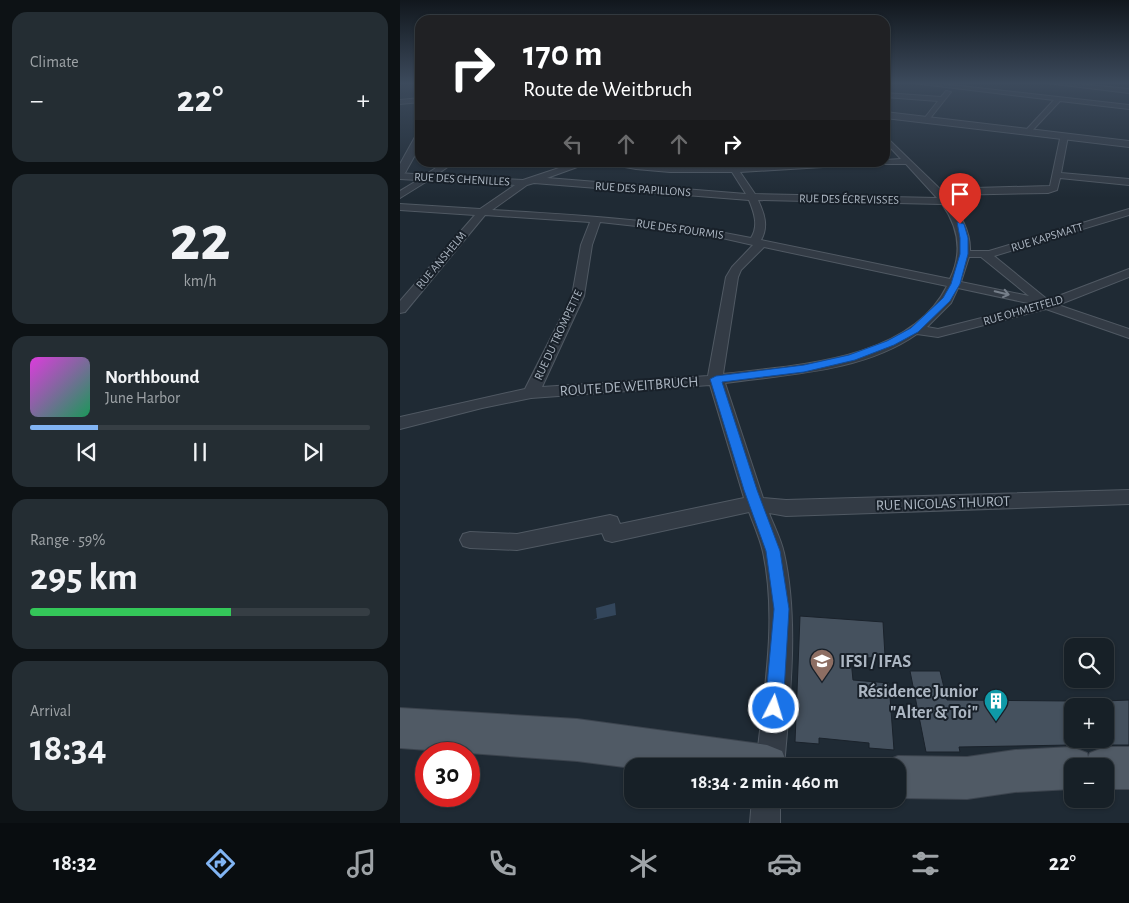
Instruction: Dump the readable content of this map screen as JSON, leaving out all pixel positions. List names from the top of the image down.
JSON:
{
  "streets": {
    "street": [
      "RUE DES CHENILLES",
      "RUE DES PAPILLONS",
      "RUE DES ÉCREVISSES",
      "RUE DES FOURMIS",
      "RUE KAPSMATT",
      "RUE ANSHELM",
      "RUE OHMETFELD",
      "RUE DU TROMPETTE",
      "ROUTE DE WEITBRUCH",
      "RUE NICOLAS THUROT"
    ]
  },
  "crossings": [
    ["RUE DES CHENILLES", "RUE DES PAPILLONS"],
    ["RUE DES CHENILLES", "RUE ANSHELM"],
    ["RUE DES PAPILLONS", "RUE DES ÉCREVISSES"],
    ["RUE DES PAPILLONS", "RUE ANSHELM"],
    ["RUE DES ÉCREVISSES", "ROUTE DE WEITBRUCH"],
    ["RUE DES FOURMIS", "RUE ANSHELM"],
    ["RUE DES FOURMIS", "RUE OHMETFELD"],
    ["RUE DES FOURMIS", "RUE DU TROMPETTE"],
    ["RUE DES FOURMIS", "ROUTE DE WEITBRUCH"],
    ["RUE KAPSMATT", "ROUTE DE WEITBRUCH"],
    ["RUE OHMETFELD", "ROUTE DE WEITBRUCH"],
    ["RUE DU TROMPETTE", "ROUTE DE WEITBRUCH"]
  ],
  "places": {
    "school or university": ["IFSI / IFAS"],
    "building": ["Résidence Junior \"Alter & Toi\""]
  },
  "page": {
    "tile": [
      "Climate",
      ["22", "km/h"],
      ["Range · 59%", "295 km"],
      ["Arrival", "18:34"]
    ],
    "turn": ["170 m", "Route de Weitbruch"],
    "heat": ["−", "22°", "+"],
    "song": ["Northbound", "June Harbor"],
    "map_buttons": ["+", "−"],
    "limit": "30",
    "trip": "18:34 · 2 min · 460 m",
    "tabs": ["18:32", "22°"]
  }
}
